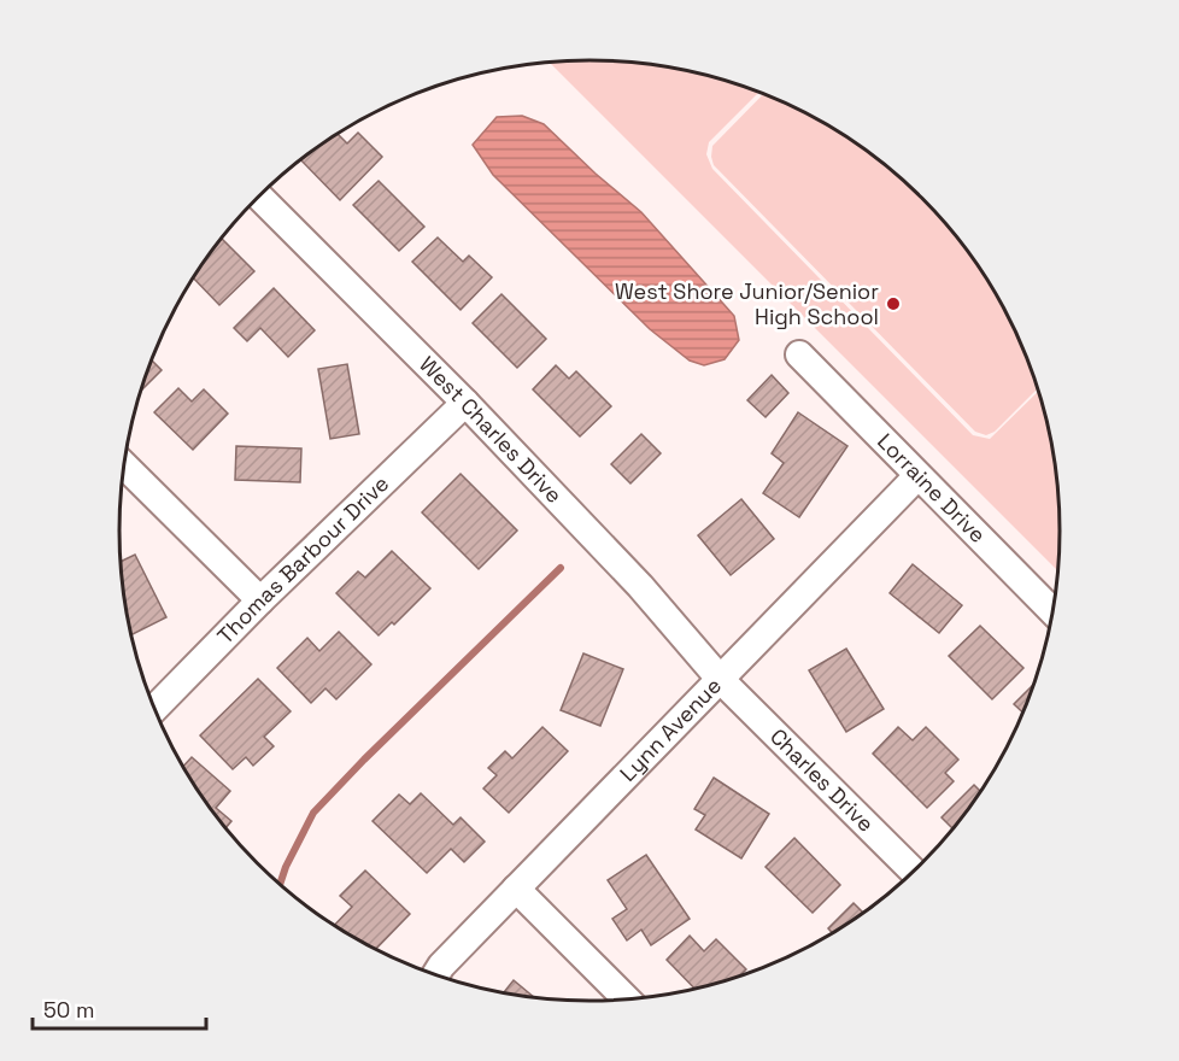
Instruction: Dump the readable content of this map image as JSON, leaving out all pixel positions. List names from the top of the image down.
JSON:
{
  "streets": {
    "street": [
      "West Charles Drive",
      "Lorraine Drive",
      "Thomas Barbour Drive",
      "Lynn Avenue",
      "Charles Drive"
    ]
  },
  "crossings": [
    ["West Charles Drive", "Thomas Barbour Drive"],
    ["West Charles Drive", "Lynn Avenue"],
    ["West Charles Drive", "Charles Drive"],
    ["Lorraine Drive", "Lynn Avenue"],
    ["Lynn Avenue", "Charles Drive"]
  ],
  "places": ["West Shore Junior/Senior High School"],
  "scale_bar": "50 m"
}
